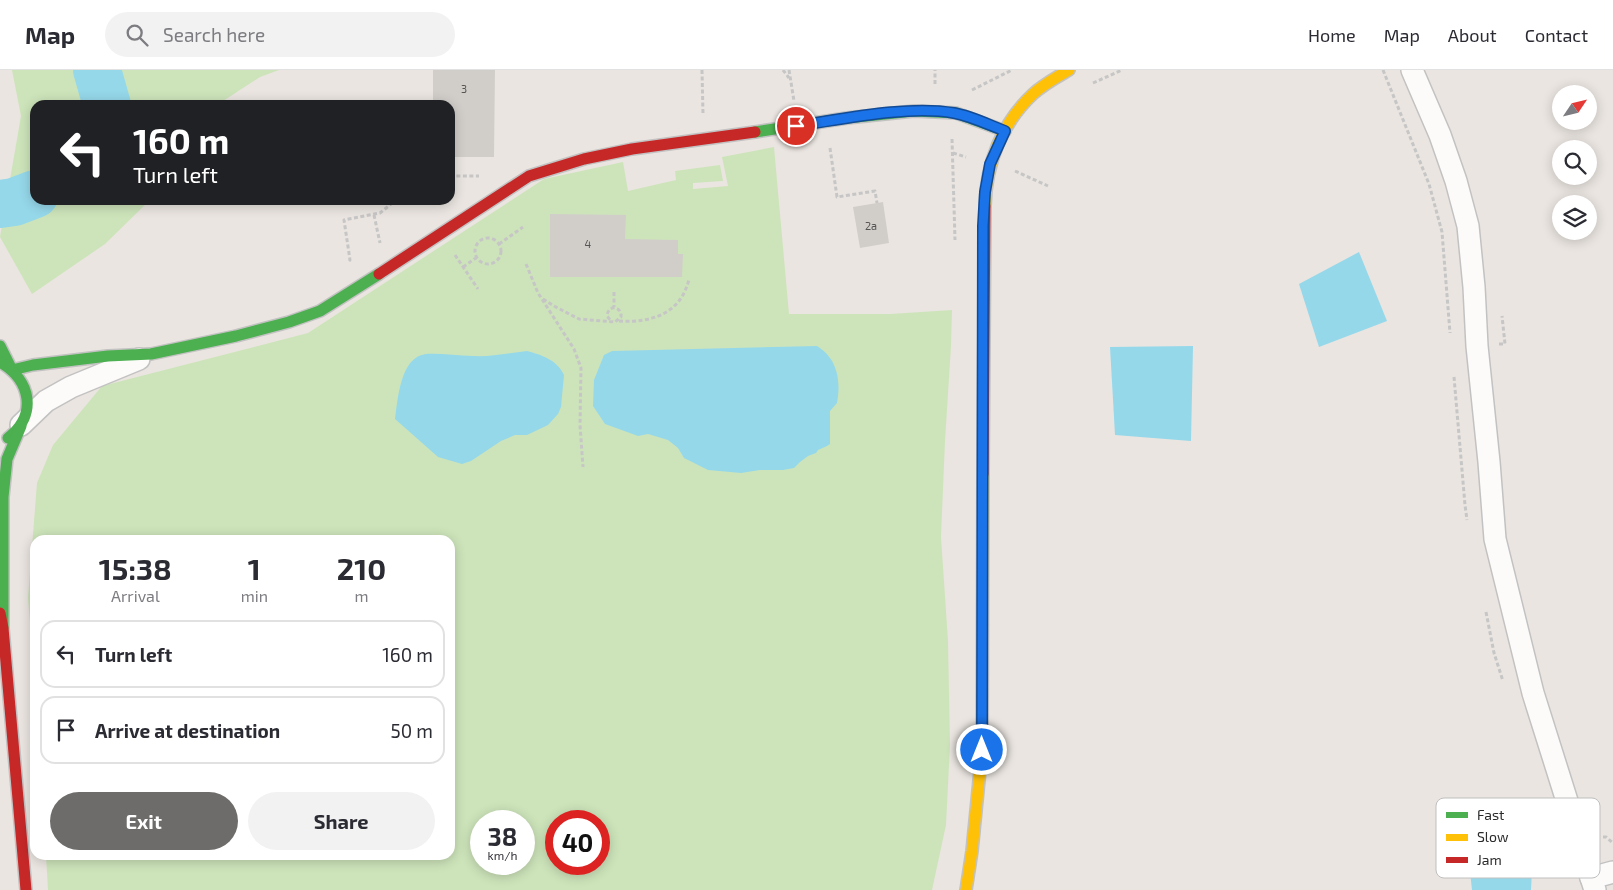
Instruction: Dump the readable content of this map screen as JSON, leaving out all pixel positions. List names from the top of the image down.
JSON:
{
  "house_numbers": ["3", "2a", "4"],
  "legend": ["Fast", "Slow", "Jam"],
  "north": "top right",
  "page": {
    "header": "Map",
    "search": "Search here",
    "nav": [
      "Home",
      "Map",
      "About",
      "Contact"
    ],
    "turn": ["160 m", "Turn left"],
    "eta": [
      "15:38",
      "Arrival",
      "1",
      "min",
      "210",
      "m"
    ],
    "list": [
      {
        "name": "Turn left",
        "value": "160 m"
      },
      {
        "name": "Arrive at destination",
        "value": "50 m"
      }
    ],
    "buttons": ["Exit", "Share"],
    "speed": "38 km/h",
    "limit": "40"
  }
}
